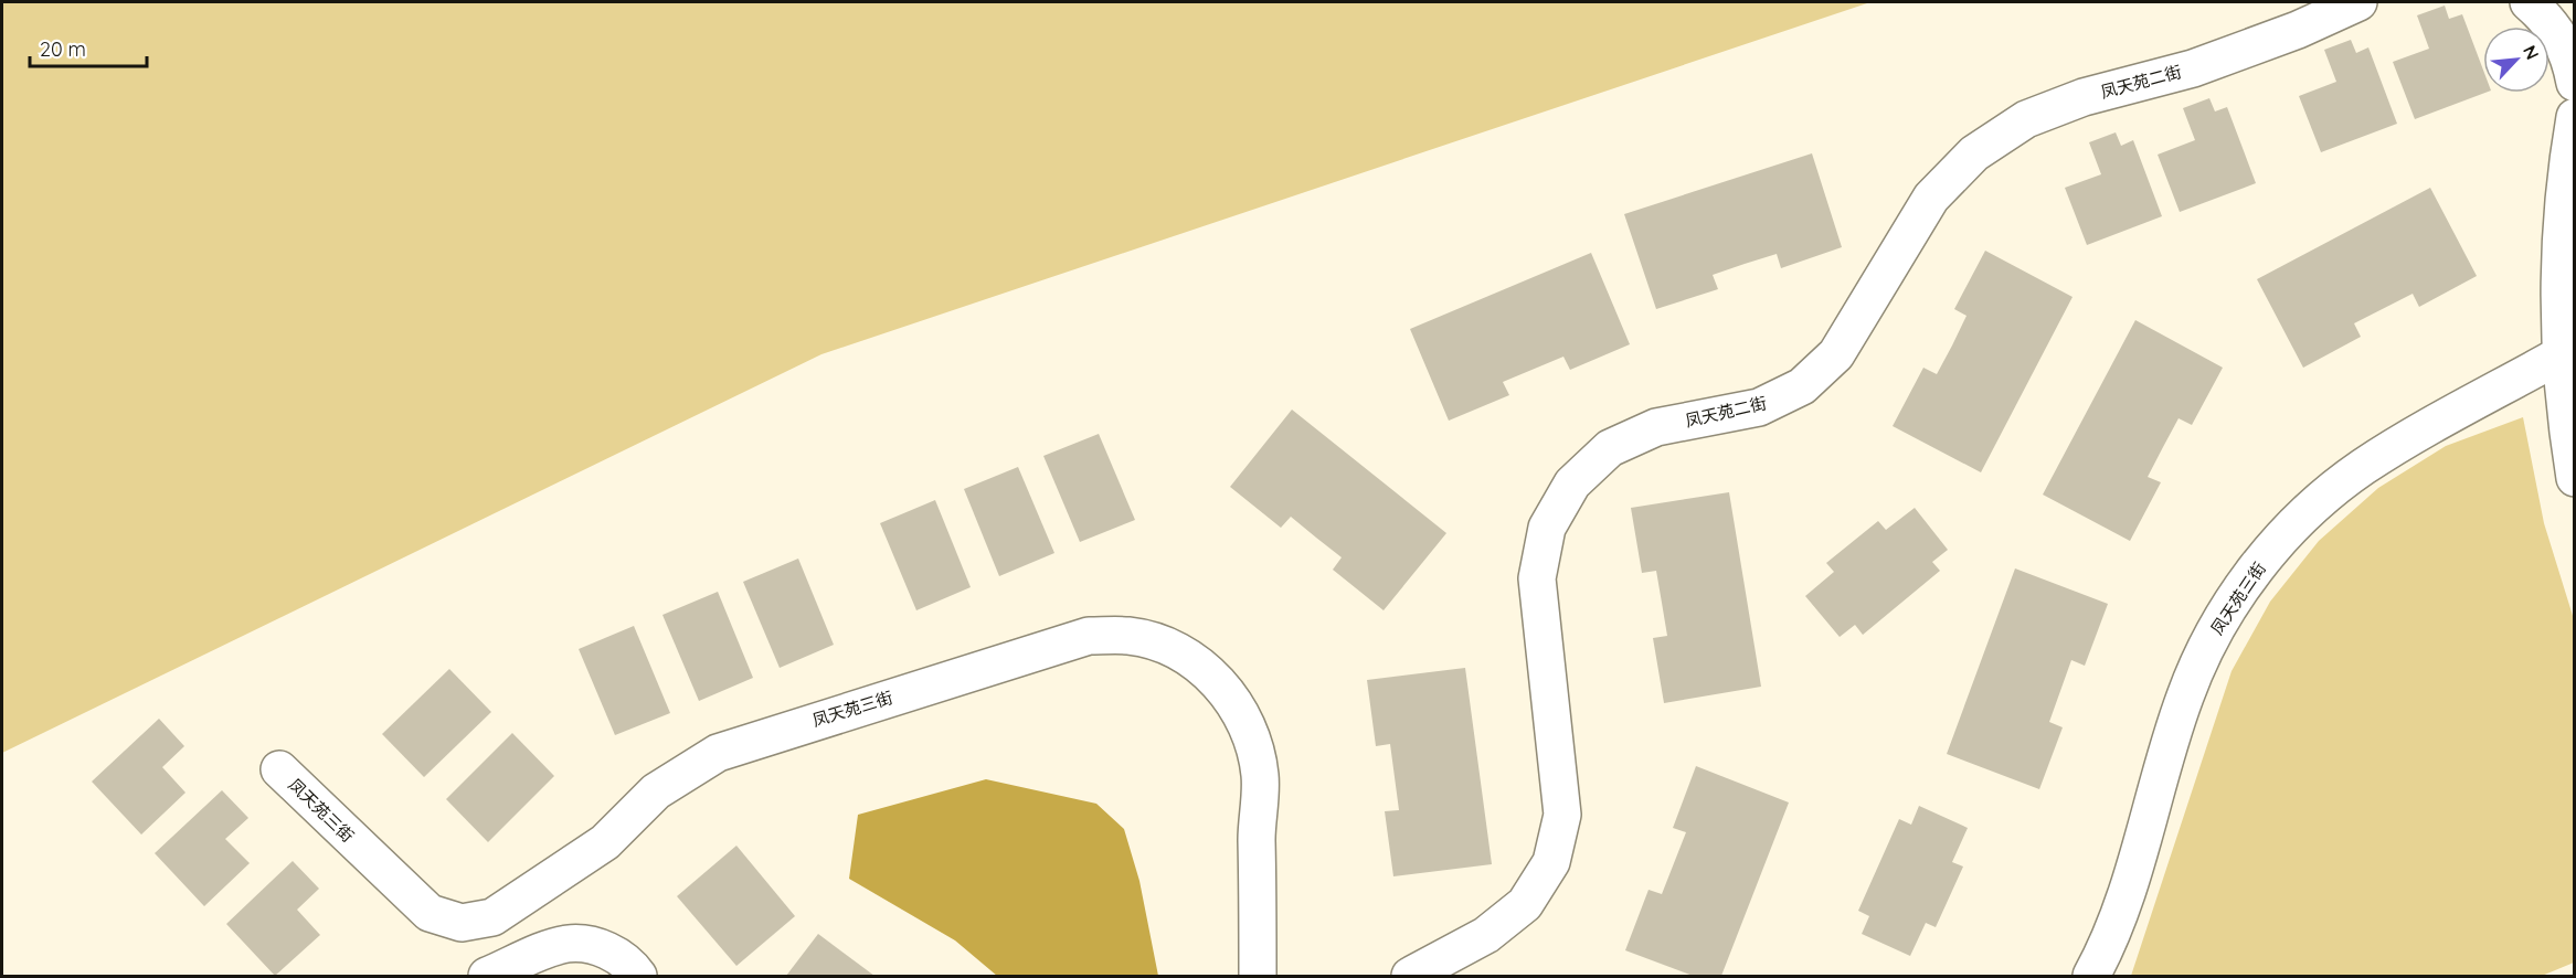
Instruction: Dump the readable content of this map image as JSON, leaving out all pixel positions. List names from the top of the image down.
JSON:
{
  "streets": {
    "lane": ["凤天苑二街", "凤天苑三街"]
  },
  "scale_bar": "20 m",
  "north": "top right"
}
